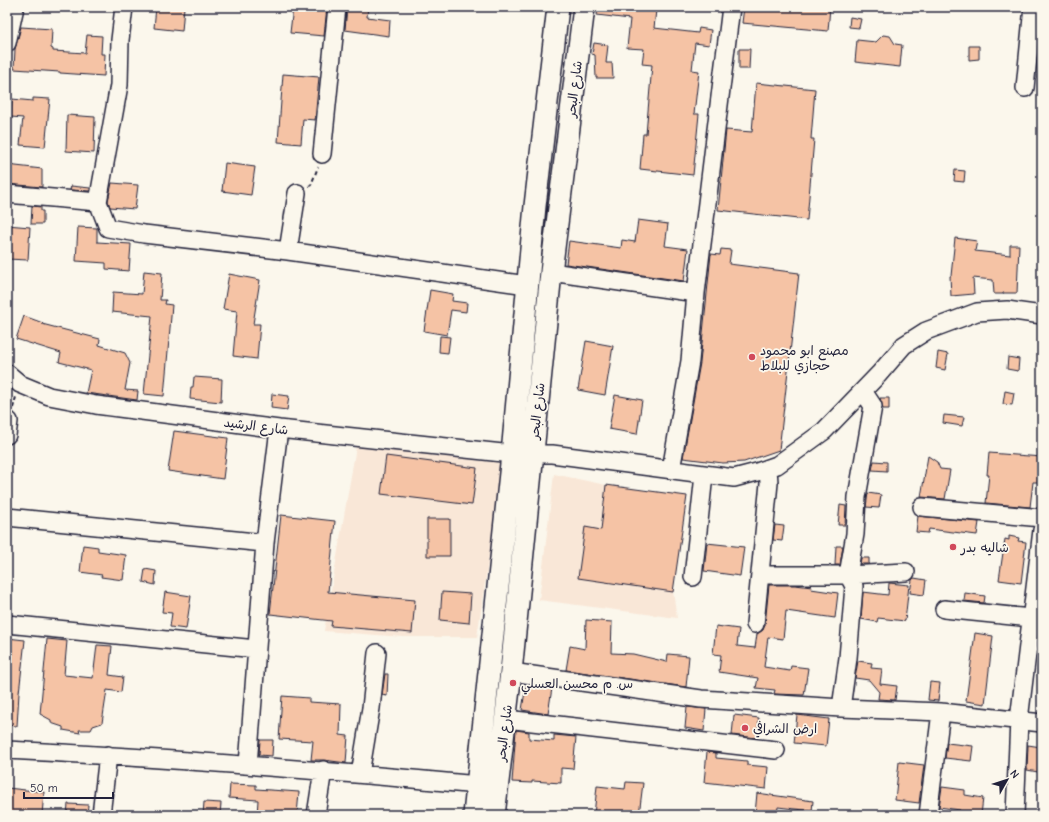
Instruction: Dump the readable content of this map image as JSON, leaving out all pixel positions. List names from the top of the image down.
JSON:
{
  "streets": {
    "main road": ["شارع البحر"],
    "street": ["شارع الرشيد"]
  },
  "crossings": [
    ["شارع البحر", "شارع الرشيد"]
  ],
  "places": [
    "مصنع ابو محمود حجازي للبلاط",
    "شاليه بدر",
    "س. م محسن العسلي",
    "ارض الشرافي"
  ],
  "scale_bar": "50 m",
  "north": "top right"
}
